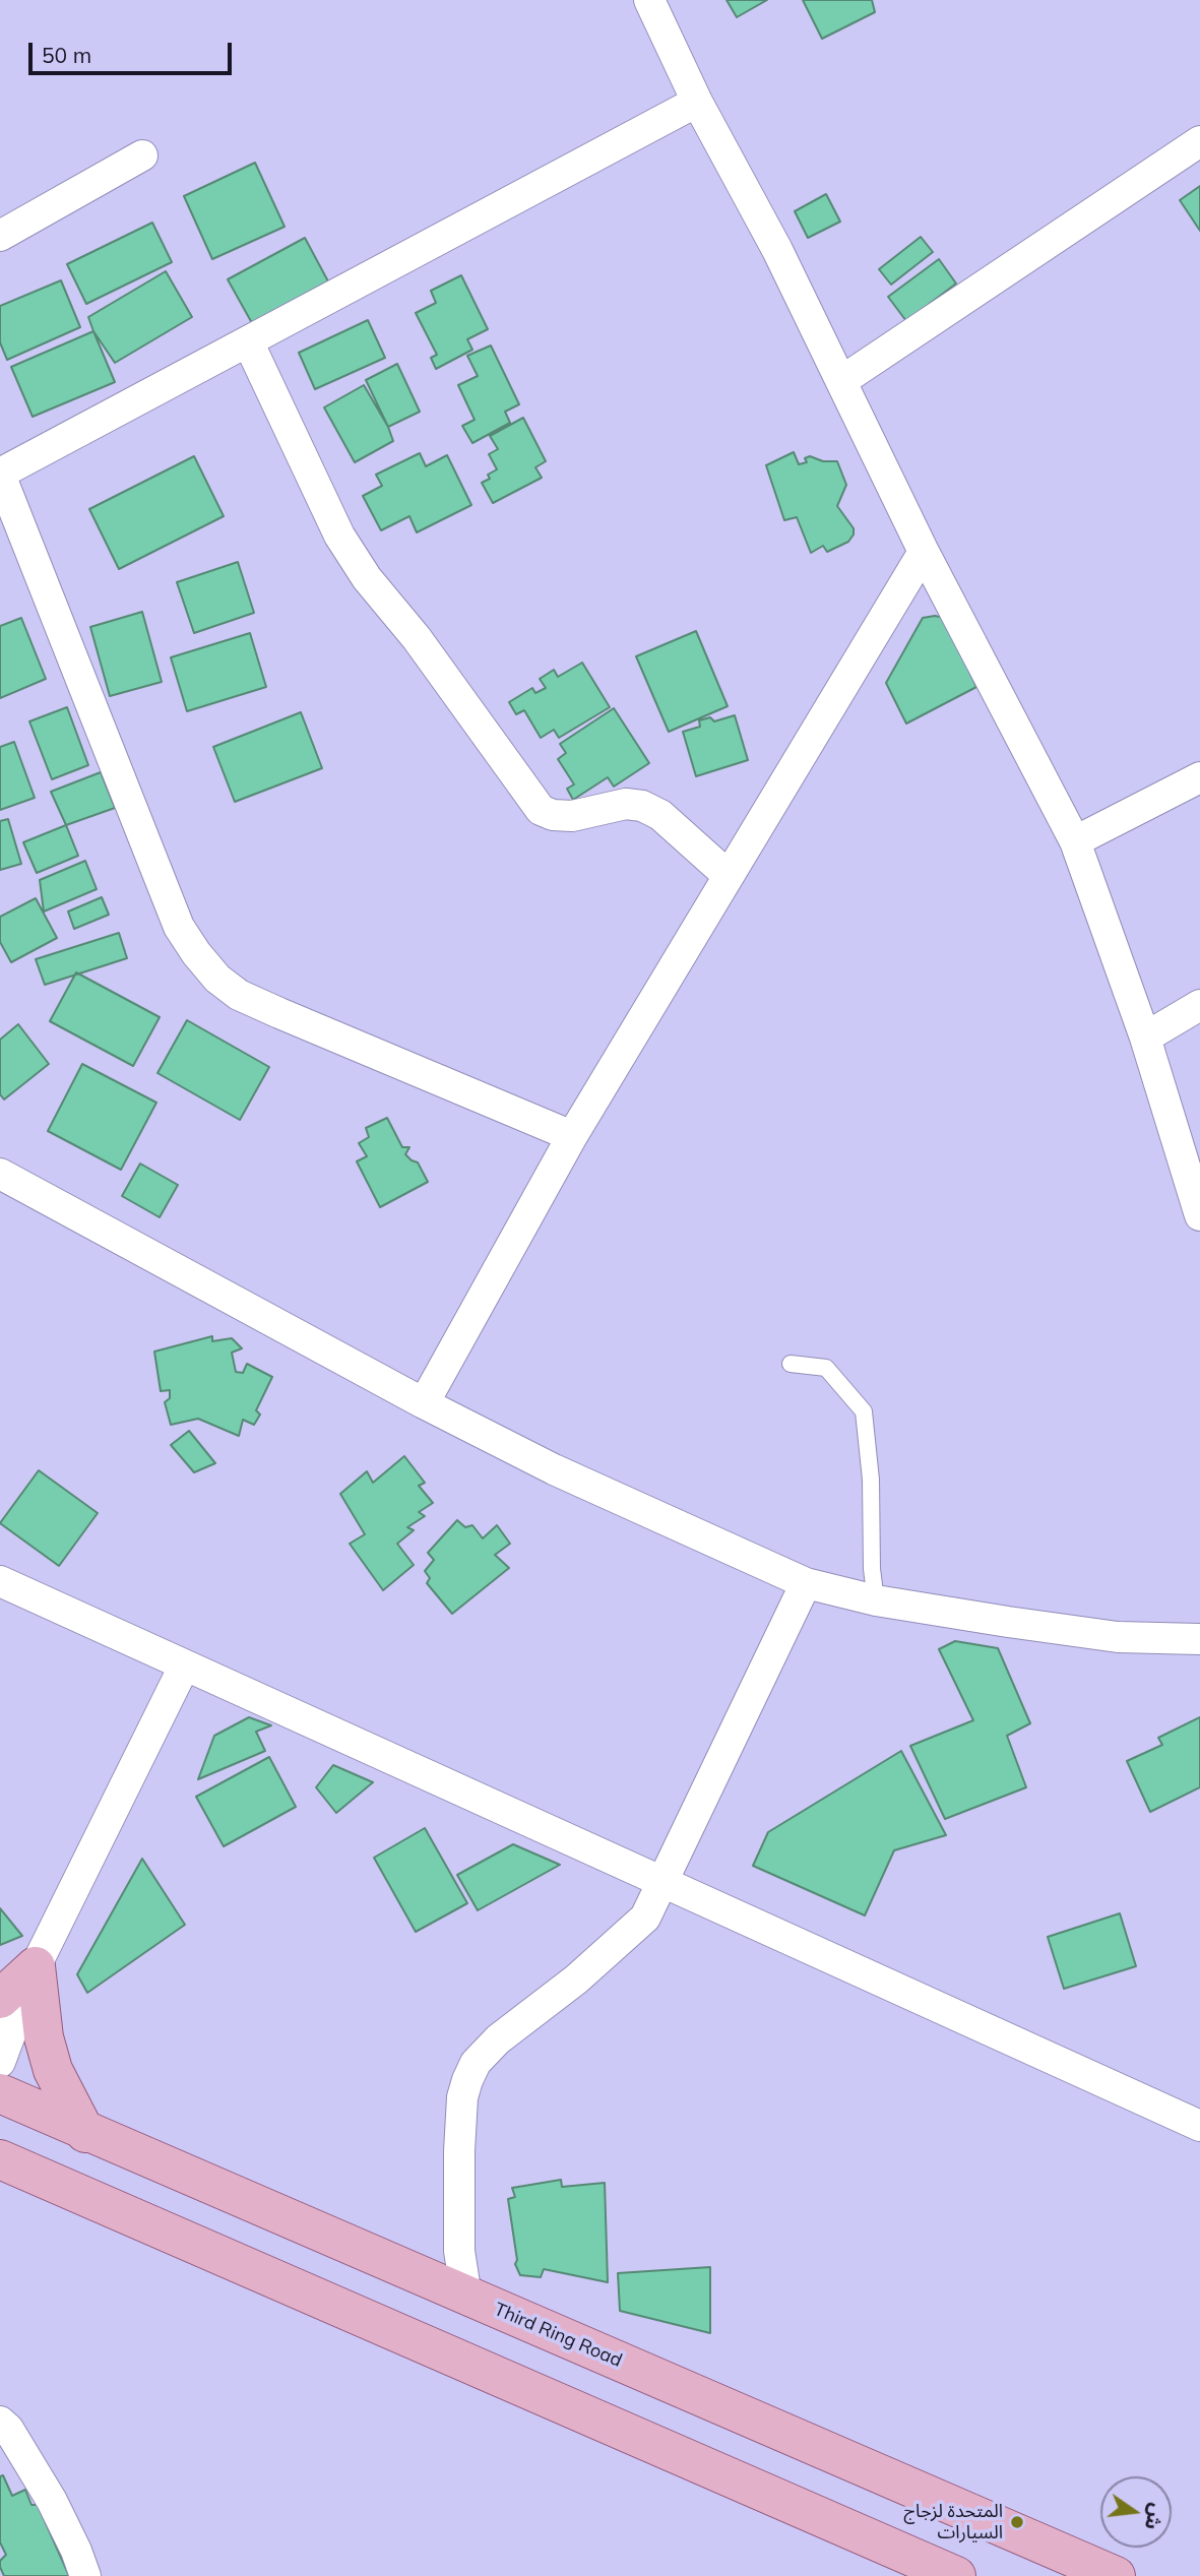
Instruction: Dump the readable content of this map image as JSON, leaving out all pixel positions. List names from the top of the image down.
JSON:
{
  "streets": {
    "main road": ["Third Ring Road"]
  },
  "places": ["المتحدة لزجاج السيارات"],
  "scale_bar": "50 m",
  "north": "right"
}
